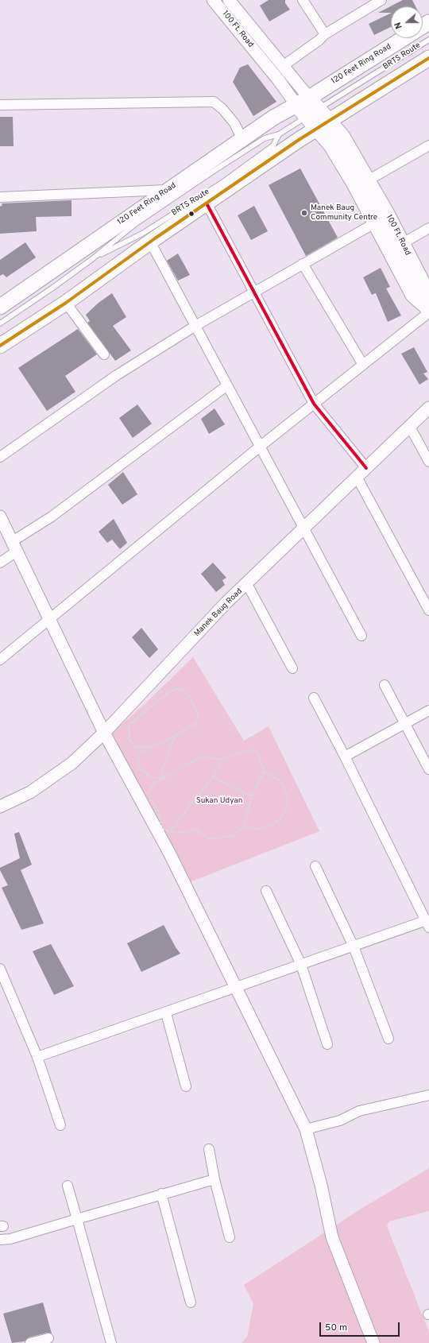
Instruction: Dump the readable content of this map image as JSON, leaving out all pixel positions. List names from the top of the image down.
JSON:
{
  "streets": {
    "main road": ["100 Ft. Road", "120 Feet Ring Road"],
    "street": ["Manek Baug Road"],
    "lane": ["BRTS Route"]
  },
  "crossings": [
    ["100 Ft. Road", "120 Feet Ring Road"]
  ],
  "parks": ["Sukan Udyan"],
  "places": ["Manek Baug Community Centre"],
  "scale_bar": "50 m",
  "north": "left"
}
